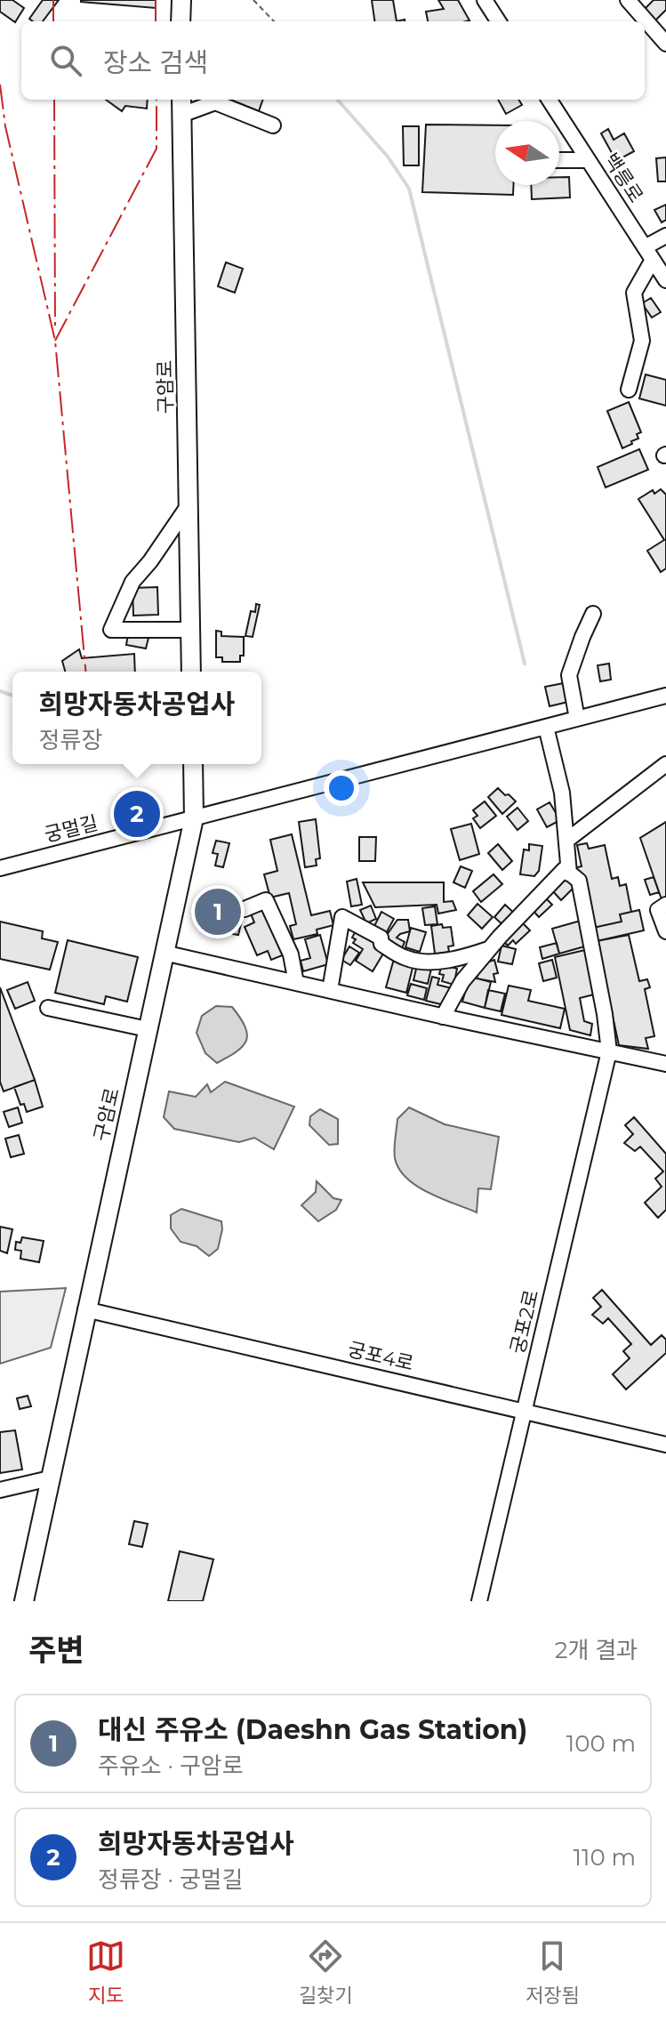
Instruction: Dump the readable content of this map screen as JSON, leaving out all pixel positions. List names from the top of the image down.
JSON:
{
  "streets": {
    "main road": ["구암로"],
    "street": [
      "백릉로",
      "궁멀길",
      "궁포2로",
      "궁포4로"
    ]
  },
  "crossings": [
    ["구암로", "궁멀길"],
    ["구암로", "궁포4로"],
    ["궁포2로", "궁포4로"]
  ],
  "north": "left",
  "page": {
    "search": "장소 검색",
    "popup": ["희망자동차공업사", "정류장"],
    "pins": ["2", "1"],
    "heading": ["주변", "2개 결과"],
    "list": [
      {
        "mark": "1",
        "name": "대신 주유소 (Daeshn Gas Station)",
        "note": "주유소 · 구암로",
        "value": "100 m"
      },
      {
        "mark": "2",
        "name": "희망자동차공업사",
        "note": "정류장 · 궁멀길",
        "value": "110 m"
      }
    ],
    "nav": ["지도", "길찾기", "저장됨"]
  }
}
